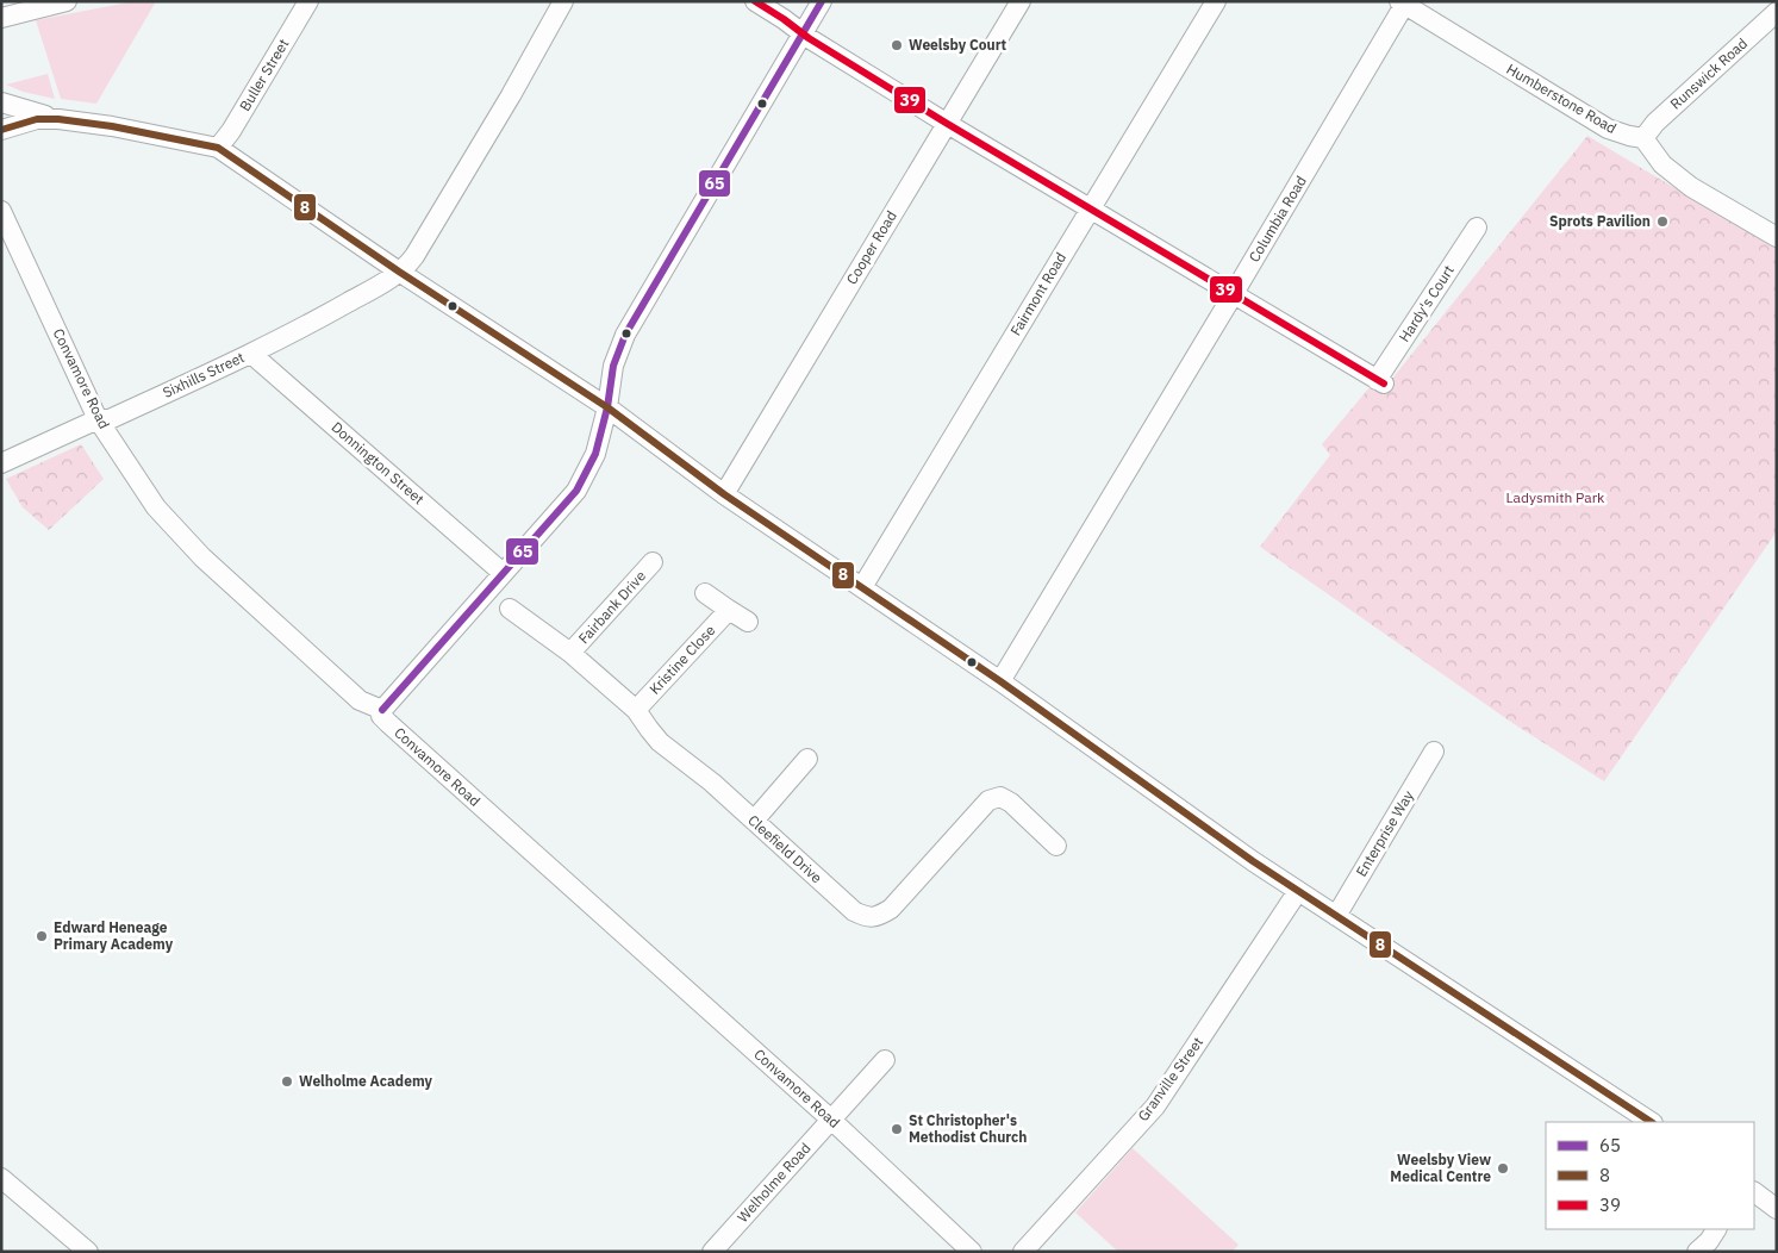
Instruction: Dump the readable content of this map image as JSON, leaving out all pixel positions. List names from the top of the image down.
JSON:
{
  "streets": {
    "street": [
      "Runswick Road",
      "Buller Street",
      "Humberstone Road",
      "Columbia Road",
      "Cooper Road",
      "Fairmont Road",
      "Hardy's Court",
      "Sixhills Street",
      "Convamore Road",
      "Donnington Street",
      "Fairbank Drive",
      "Kristine Close",
      "Enterprise Way",
      "Cleefield Drive",
      "Granville Street",
      "Welholme Road"
    ]
  },
  "crossings": [
    ["Runswick Road", "Humberstone Road"],
    ["Humberstone Road", "Columbia Road"],
    ["Columbia Road", "Hardy's Court"],
    ["Sixhills Street", "Convamore Road"],
    ["Sixhills Street", "Donnington Street"],
    ["Convamore Road", "Welholme Road"],
    ["Fairbank Drive", "Cleefield Drive"],
    ["Kristine Close", "Cleefield Drive"]
  ],
  "parks": ["Ladysmith Park"],
  "places": [
    "Weelsby Court",
    "Sprots Pavilion",
    "Edward Heneage Primary Academy",
    "Welholme Academy",
    "St Christopher's Methodist Church",
    "Weelsby View Medical Centre"
  ],
  "lines": ["transit line 65", "transit line 39", "transit line 8"],
  "legend": ["65", "8", "39"]
}
